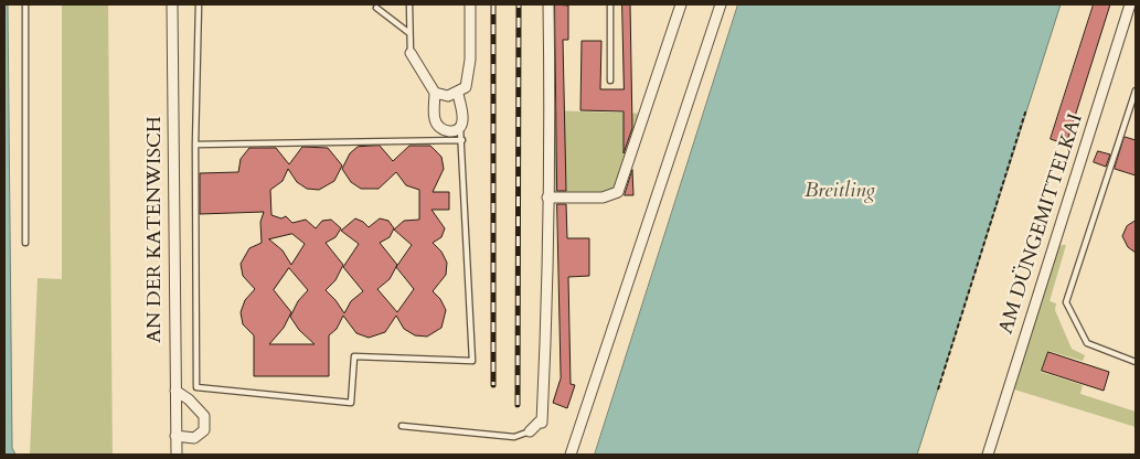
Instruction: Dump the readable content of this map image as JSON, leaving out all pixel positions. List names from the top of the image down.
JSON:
{
  "streets": {
    "street": ["AM DÜNGEMITTELKAI", "AN DER KATENWISCH"]
  },
  "water": ["Breitling"]
}
